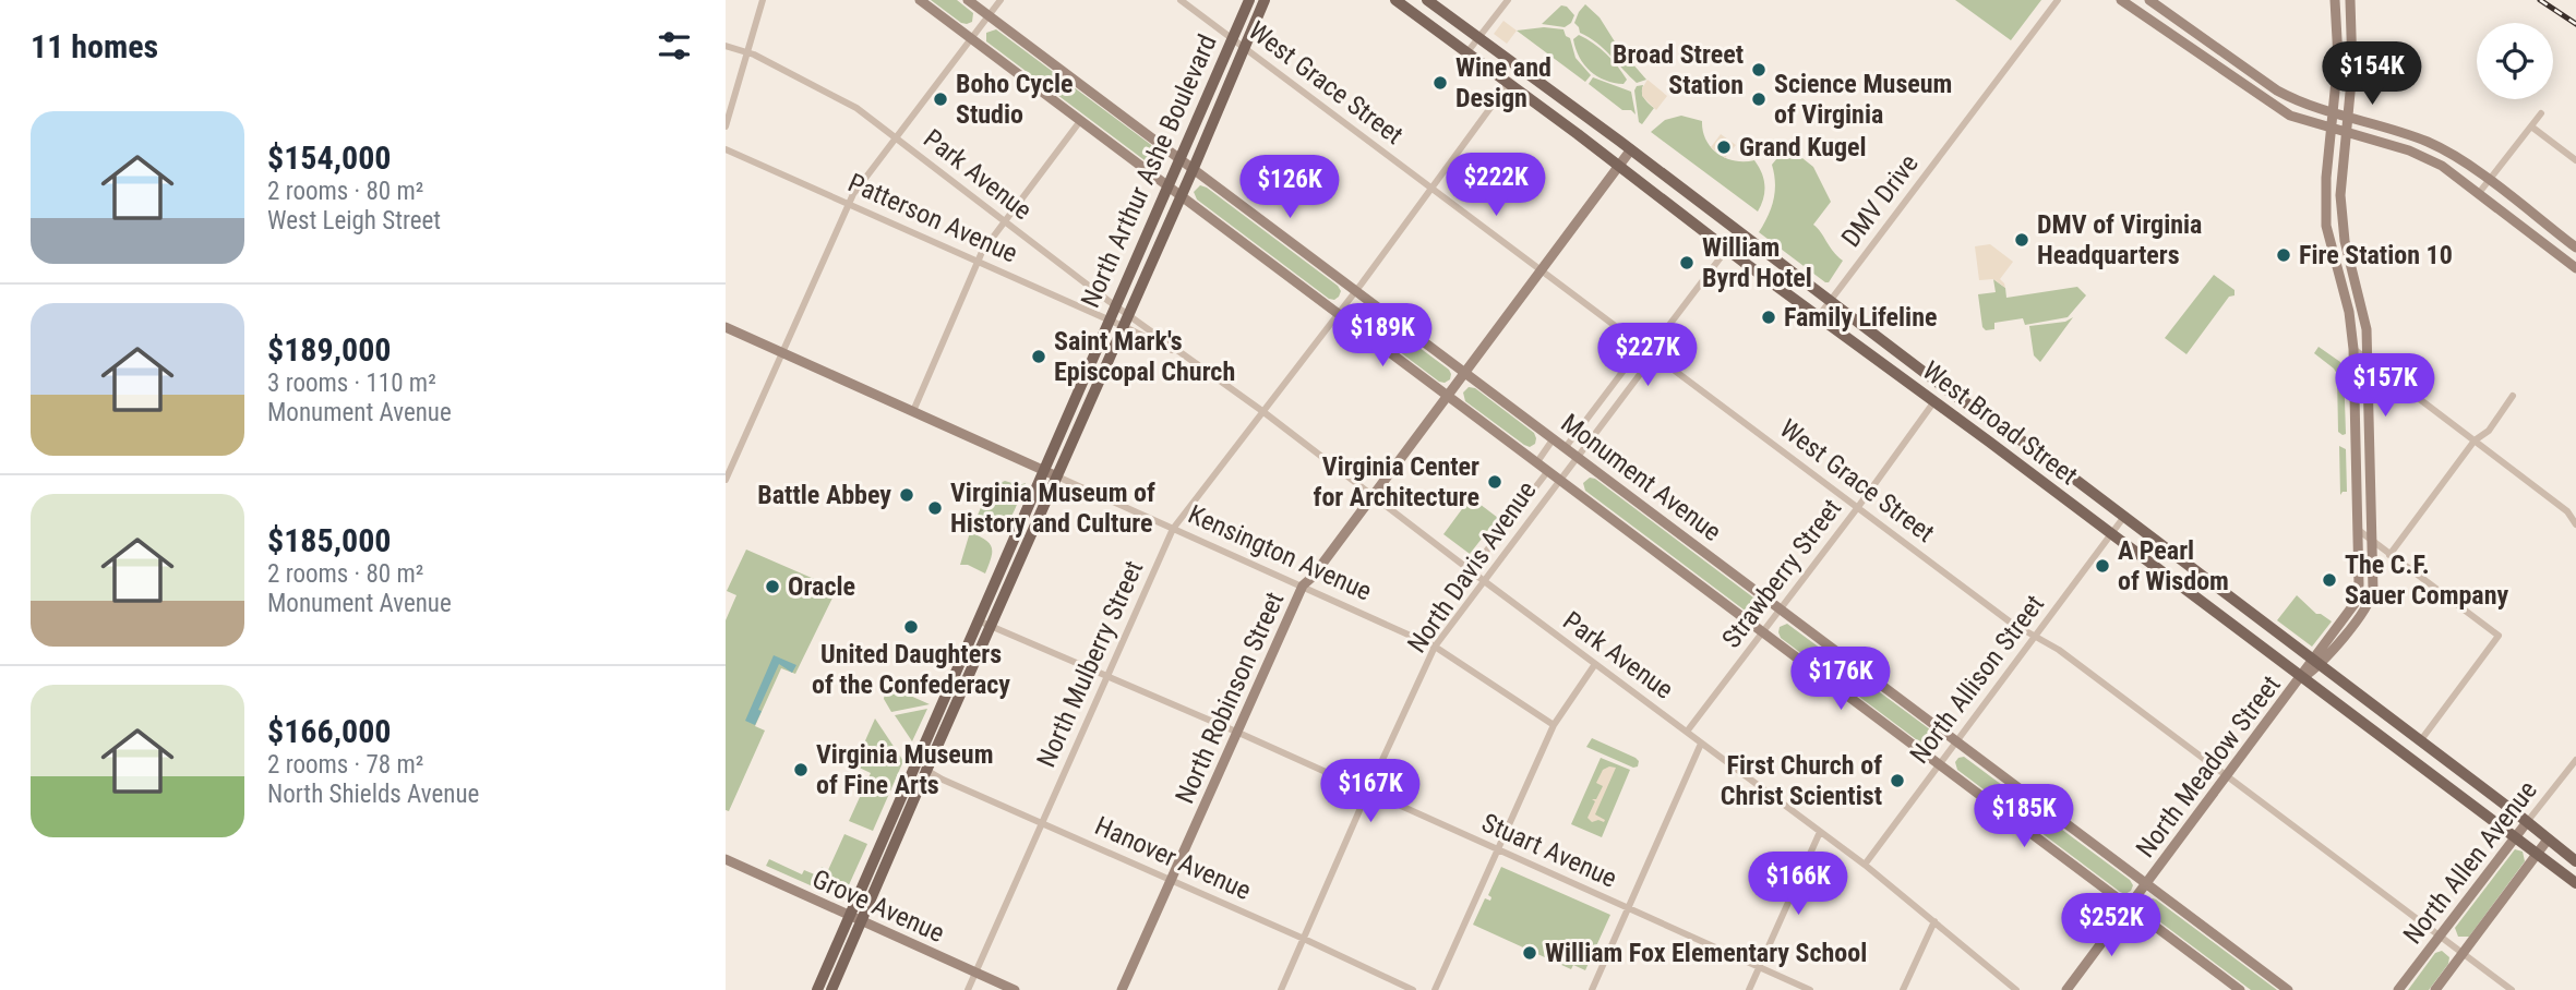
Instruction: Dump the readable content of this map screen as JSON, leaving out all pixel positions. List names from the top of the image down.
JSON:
{
  "streets": {
    "main road": ["North Arthur Ashe Boulevard", "West Broad Street"],
    "street": [
      "West Grace Street",
      "Park Avenue",
      "DMV Drive",
      "Patterson Avenue",
      "Monument Avenue",
      "Kensington Avenue",
      "North Davis Avenue",
      "Strawberry Street",
      "North Mulberry Street",
      "North Allison Street",
      "North Robinson Street",
      "North Meadow Street",
      "Stuart Avenue",
      "Hanover Avenue",
      "North Allen Avenue",
      "Grove Avenue"
    ]
  },
  "crossings": [
    ["West Grace Street", "North Arthur Ashe Boulevard"],
    ["West Grace Street", "North Davis Avenue"],
    ["West Grace Street", "Strawberry Street"],
    ["West Grace Street", "North Mulberry Street"],
    ["West Grace Street", "North Allison Street"],
    ["West Grace Street", "North Robinson Street"],
    ["West Grace Street", "North Meadow Street"],
    ["West Grace Street", "North Allen Avenue"],
    ["North Arthur Ashe Boulevard", "Park Avenue"],
    ["North Arthur Ashe Boulevard", "Patterson Avenue"],
    ["North Arthur Ashe Boulevard", "Monument Avenue"],
    ["North Arthur Ashe Boulevard", "Kensington Avenue"],
    ["North Arthur Ashe Boulevard", "Stuart Avenue"],
    ["North Arthur Ashe Boulevard", "Hanover Avenue"],
    ["North Arthur Ashe Boulevard", "Grove Avenue"],
    ["Park Avenue", "Patterson Avenue"],
    ["Park Avenue", "North Davis Avenue"],
    ["Park Avenue", "Strawberry Street"],
    ["Park Avenue", "North Mulberry Street"],
    ["Park Avenue", "North Allison Street"],
    ["Park Avenue", "North Robinson Street"],
    ["DMV Drive", "West Broad Street"],
    ["West Broad Street", "North Davis Avenue"],
    ["West Broad Street", "Strawberry Street"],
    ["West Broad Street", "North Mulberry Street"],
    ["West Broad Street", "North Allison Street"],
    ["West Broad Street", "North Robinson Street"],
    ["West Broad Street", "North Meadow Street"],
    ["West Broad Street", "North Allen Avenue"],
    ["Monument Avenue", "North Davis Avenue"],
    ["Monument Avenue", "Strawberry Street"],
    ["Monument Avenue", "North Mulberry Street"],
    ["Monument Avenue", "North Allison Street"],
    ["Monument Avenue", "North Robinson Street"],
    ["Monument Avenue", "North Meadow Street"],
    ["Kensington Avenue", "North Davis Avenue"],
    ["Kensington Avenue", "North Mulberry Street"],
    ["Kensington Avenue", "North Robinson Street"],
    ["North Davis Avenue", "Stuart Avenue"],
    ["North Davis Avenue", "Hanover Avenue"],
    ["North Mulberry Street", "Stuart Avenue"],
    ["North Mulberry Street", "Hanover Avenue"],
    ["North Mulberry Street", "Grove Avenue"],
    ["North Robinson Street", "Stuart Avenue"],
    ["North Robinson Street", "Hanover Avenue"]
  ],
  "places": [
    "Broad Street Station",
    "Wine and Design",
    "Boho Cycle Studio",
    "Science Museum of Virginia",
    "Grand Kugel",
    "DMV of Virginia Headquarters",
    "Fire Station 10",
    "William Byrd Hotel",
    "Family Lifeline",
    "Saint Mark's Episcopal Church",
    "Virginia Center for Architecture",
    "Battle Abbey",
    "Virginia Museum of History and Culture",
    "A Pearl of Wisdom",
    "The C.F. Sauer Company",
    "Oracle",
    "United Daughters of the Confederacy",
    "Virginia Museum of Fine Arts",
    "First Church of Christ Scientist",
    "William Fox Elementary School"
  ],
  "page": {
    "heading": "11 homes",
    "price": [
      "$154K",
      "$222K",
      "$126K",
      "$189K",
      "$227K",
      "$157K",
      "$176K",
      "$167K",
      "$185K",
      "$166K",
      "$252K"
    ],
    "list": [
      {
        "name": "$154,000",
        "note": "2 rooms · 80 m² · West Leigh Street"
      },
      {
        "name": "$189,000",
        "note": "3 rooms · 110 m² · Monument Avenue"
      },
      {
        "name": "$185,000",
        "note": "2 rooms · 80 m² · Monument Avenue"
      },
      {
        "name": "$166,000",
        "note": "2 rooms · 78 m² · North Shields Avenue"
      }
    ]
  }
}
